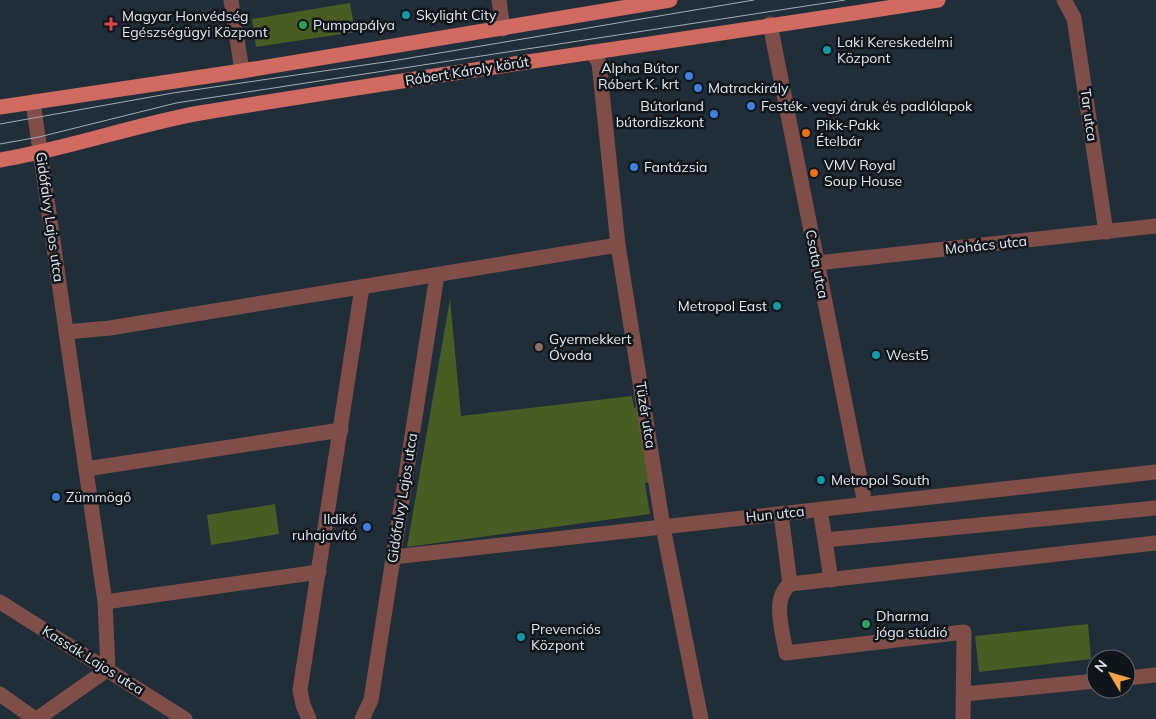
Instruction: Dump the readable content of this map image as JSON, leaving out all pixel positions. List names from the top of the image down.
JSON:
{
  "streets": {
    "main road": ["Róbert Károly körút"],
    "street": [
      "Tar utca",
      "Gidófalvy Lajos utca",
      "Mohács utca",
      "Csata utca",
      "Tüzér utca",
      "Hun utca",
      "Kassák Lajos utca"
    ]
  },
  "crossings": [
    ["Róbert Károly körút", "Gidófalvy Lajos utca"],
    ["Róbert Károly körút", "Csata utca"],
    ["Róbert Károly körút", "Tüzér utca"],
    ["Tar utca", "Mohács utca"],
    ["Gidófalvy Lajos utca", "Hun utca"],
    ["Gidófalvy Lajos utca", "Kassák Lajos utca"],
    ["Mohács utca", "Csata utca"],
    ["Csata utca", "Hun utca"],
    ["Tüzér utca", "Hun utca"]
  ],
  "places": {
    "other": [
      "Skylight City",
      "Pumpapálya",
      "Laki Kereskedelmi Központ",
      "Alpha Bútor Róbert K. krt",
      "Matrackirály",
      "Festék- vegyi áruk és padlólapok",
      "Bútorland bútordiszkont",
      "Pikk-Pakk Ételbár",
      "Fantázsia",
      "VMV Royal Soup House",
      "Metropol East",
      "Gyermekkert Óvoda",
      "West5",
      "Metropol South",
      "Zümmögő",
      "Ildikó ruhajavító",
      "Dharma jóga stúdió",
      "Prevenciós Központ"
    ],
    "health": ["Magyar Honvédség Egészségügyi Központ"]
  },
  "north": "top left"
}
